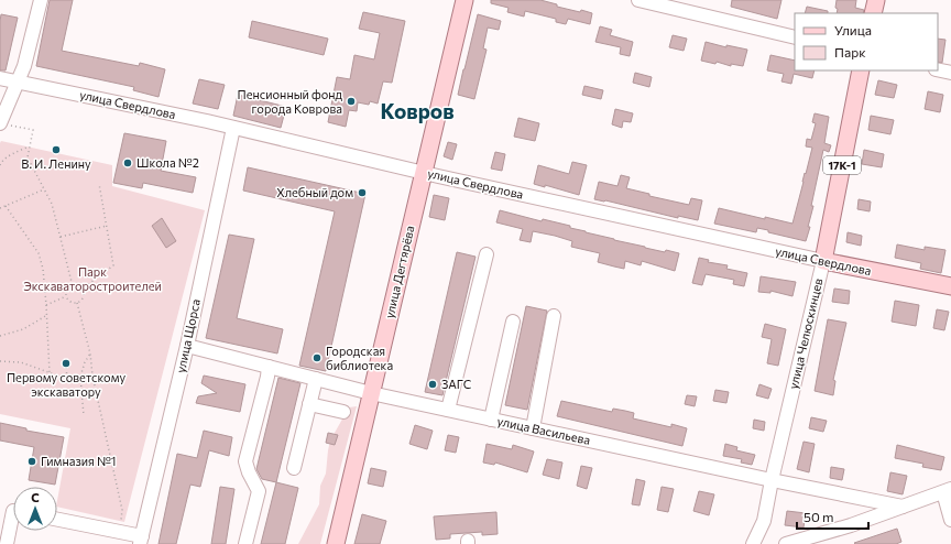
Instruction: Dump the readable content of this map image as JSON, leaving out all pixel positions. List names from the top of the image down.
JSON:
{
  "streets": {
    "main road": [
      "улица Свердлова",
      "17К-1",
      "улица Дегтярёва",
      "улица Челюскинцев"
    ],
    "street": ["улица Щорса", "улица Васильева"]
  },
  "crossings": [
    ["улица Свердлова", "улица Дегтярёва"],
    ["улица Свердлова", "улица Челюскинцев"],
    ["улица Свердлова", "улица Щорса"],
    ["улица Дегтярёва", "улица Васильева"],
    ["улица Челюскинцев", "улица Васильева"],
    ["улица Щорса", "улица Васильева"]
  ],
  "districts": ["Ковров"],
  "parks": ["Парк Экскаваторостроителей"],
  "places": [
    "Пенсионный фонд города Коврова",
    "В. И. Ленину",
    "Школа №2",
    "Хлебный дом",
    "Городская библиотека",
    "Первому советскому экскаватору",
    "ЗАГС",
    "Гимназия №1"
  ],
  "legend": ["Улица", "Парк"],
  "scale_bar": "50 m",
  "north": "top"
}
